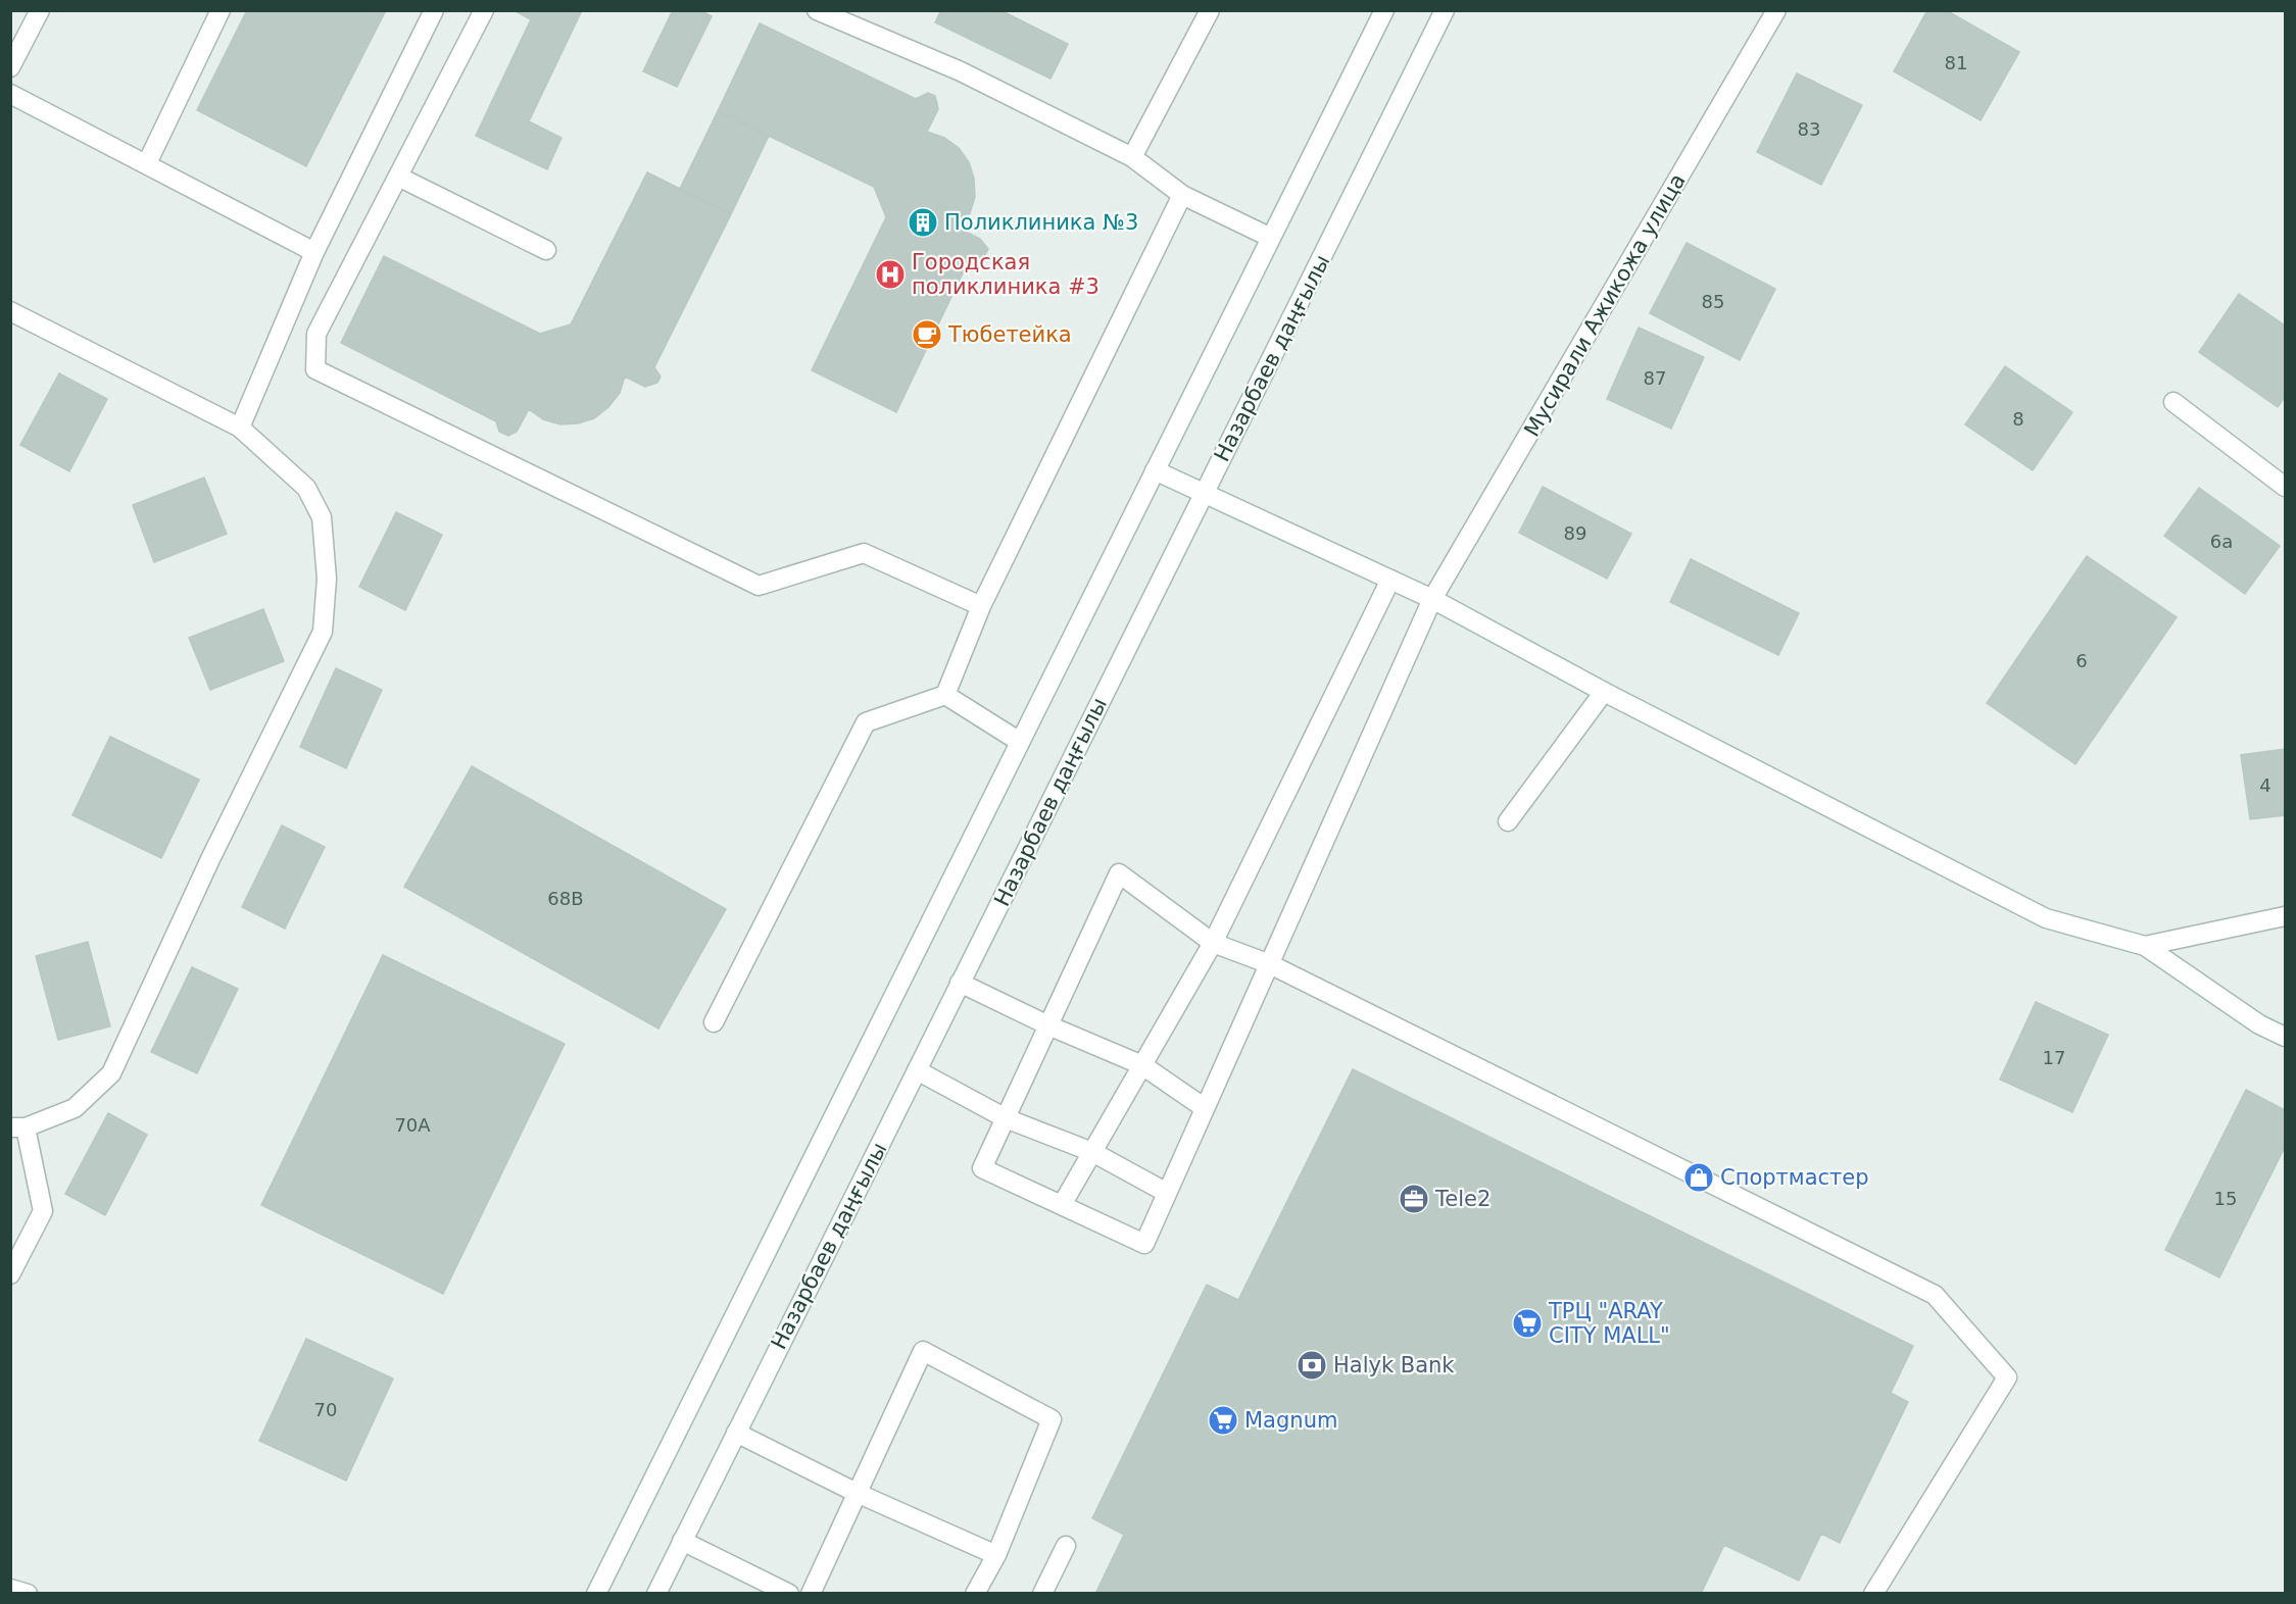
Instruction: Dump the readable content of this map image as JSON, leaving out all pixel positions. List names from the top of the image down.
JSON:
{
  "streets": {
    "main road": ["Мусирали Ажикожа улица", "Назарбаев даңғылы"]
  },
  "places": {
    "building": ["Поликлиника №3"],
    "hospital": ["Городская поликлиника #3"],
    "cafe": ["Тюбетейка"],
    "shop": ["Спортмастер"],
    "office": ["Tele2"],
    "supermarket": ["ТРЦ \"ARAY CITY MALL\"", "Magnum"],
    "bank": ["Halyk Bank"]
  },
  "house_numbers": [
    "81",
    "83",
    "85",
    "87",
    "8",
    "89",
    "6а",
    "6",
    "4",
    "68В",
    "17",
    "70А",
    "15",
    "70"
  ]
}
